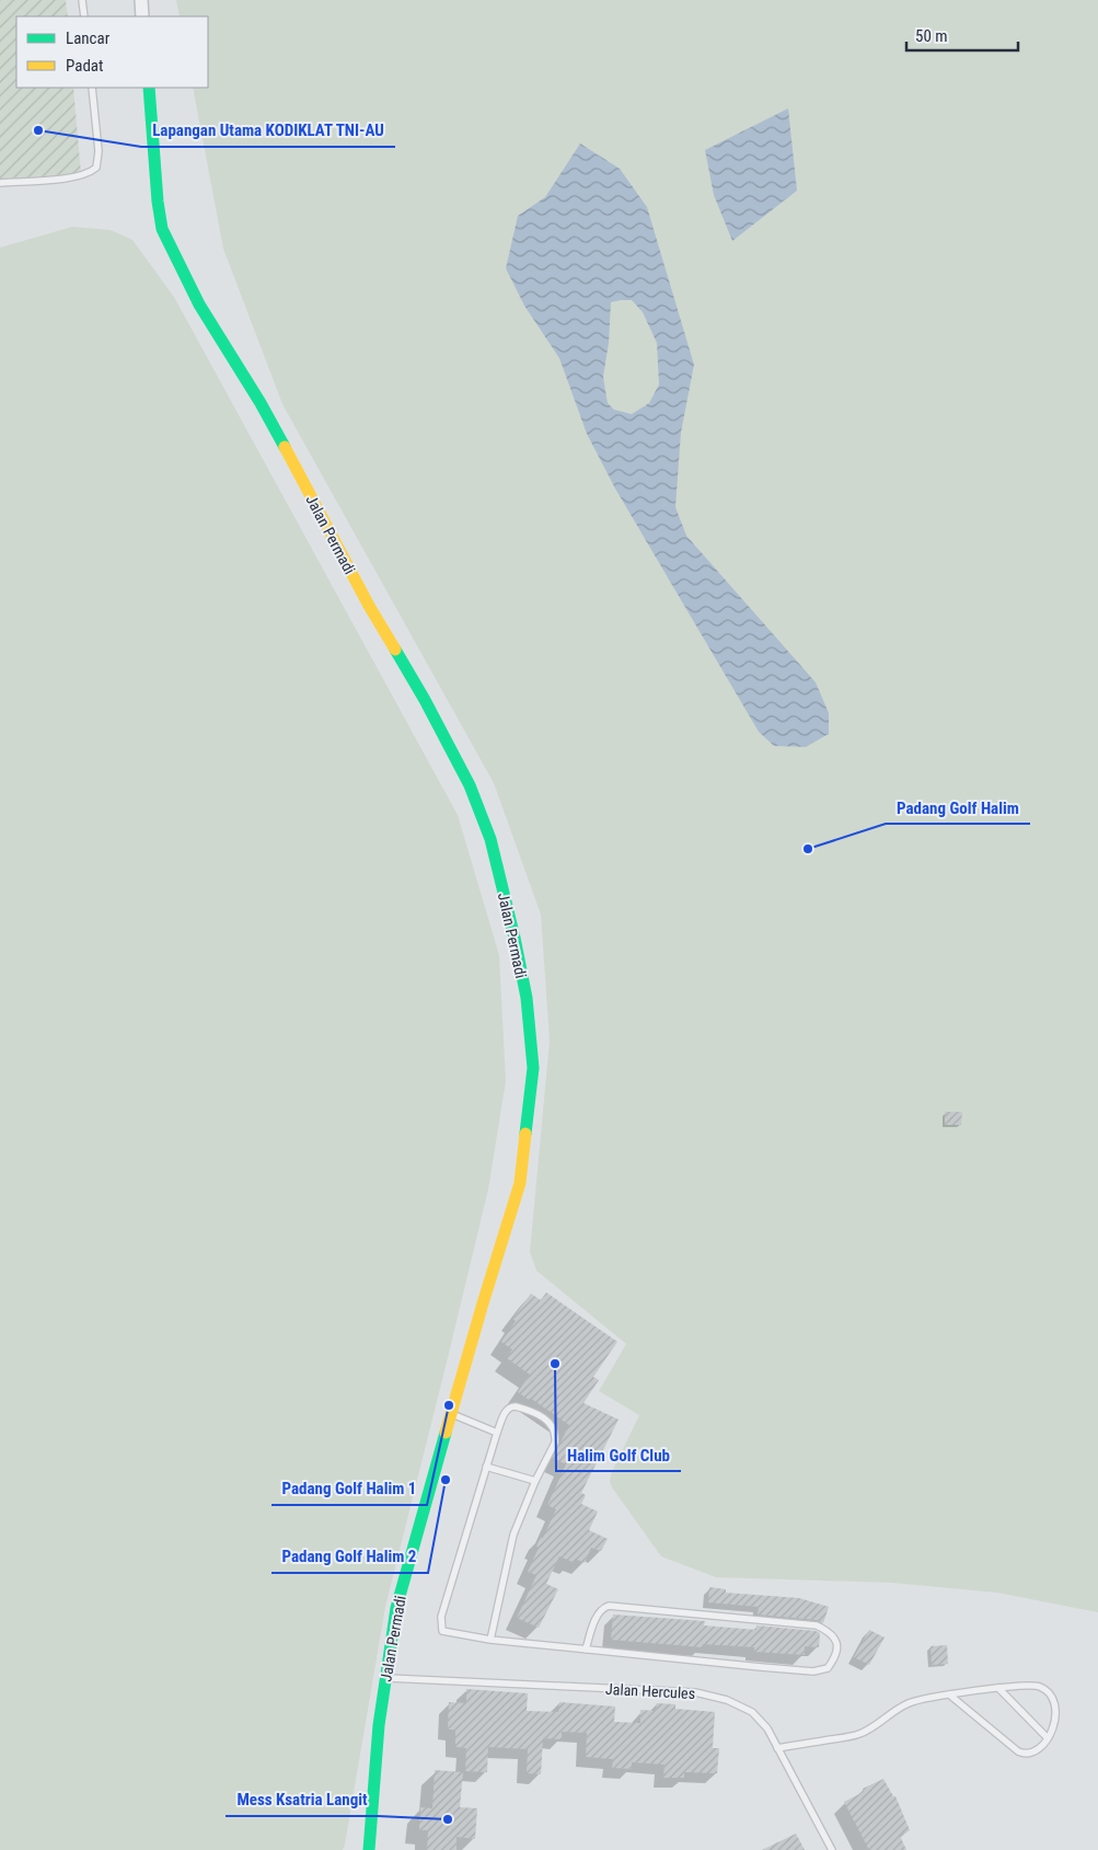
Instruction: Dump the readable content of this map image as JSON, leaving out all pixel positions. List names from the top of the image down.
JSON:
{
  "streets": {
    "street": ["Jalan Permadi"],
    "lane": ["Jalan Hercules"]
  },
  "crossings": [
    ["Jalan Permadi", "Jalan Hercules"]
  ],
  "places": [
    "Lapangan Utama KODIKLAT TNI-AU",
    "Padang Golf Halim",
    "Halim Golf Club",
    "Padang Golf Halim 1",
    "Padang Golf Halim 2",
    "Mess Ksatria Langit"
  ],
  "legend": ["Lancar", "Padat"],
  "scale_bar": "50 m"
}
